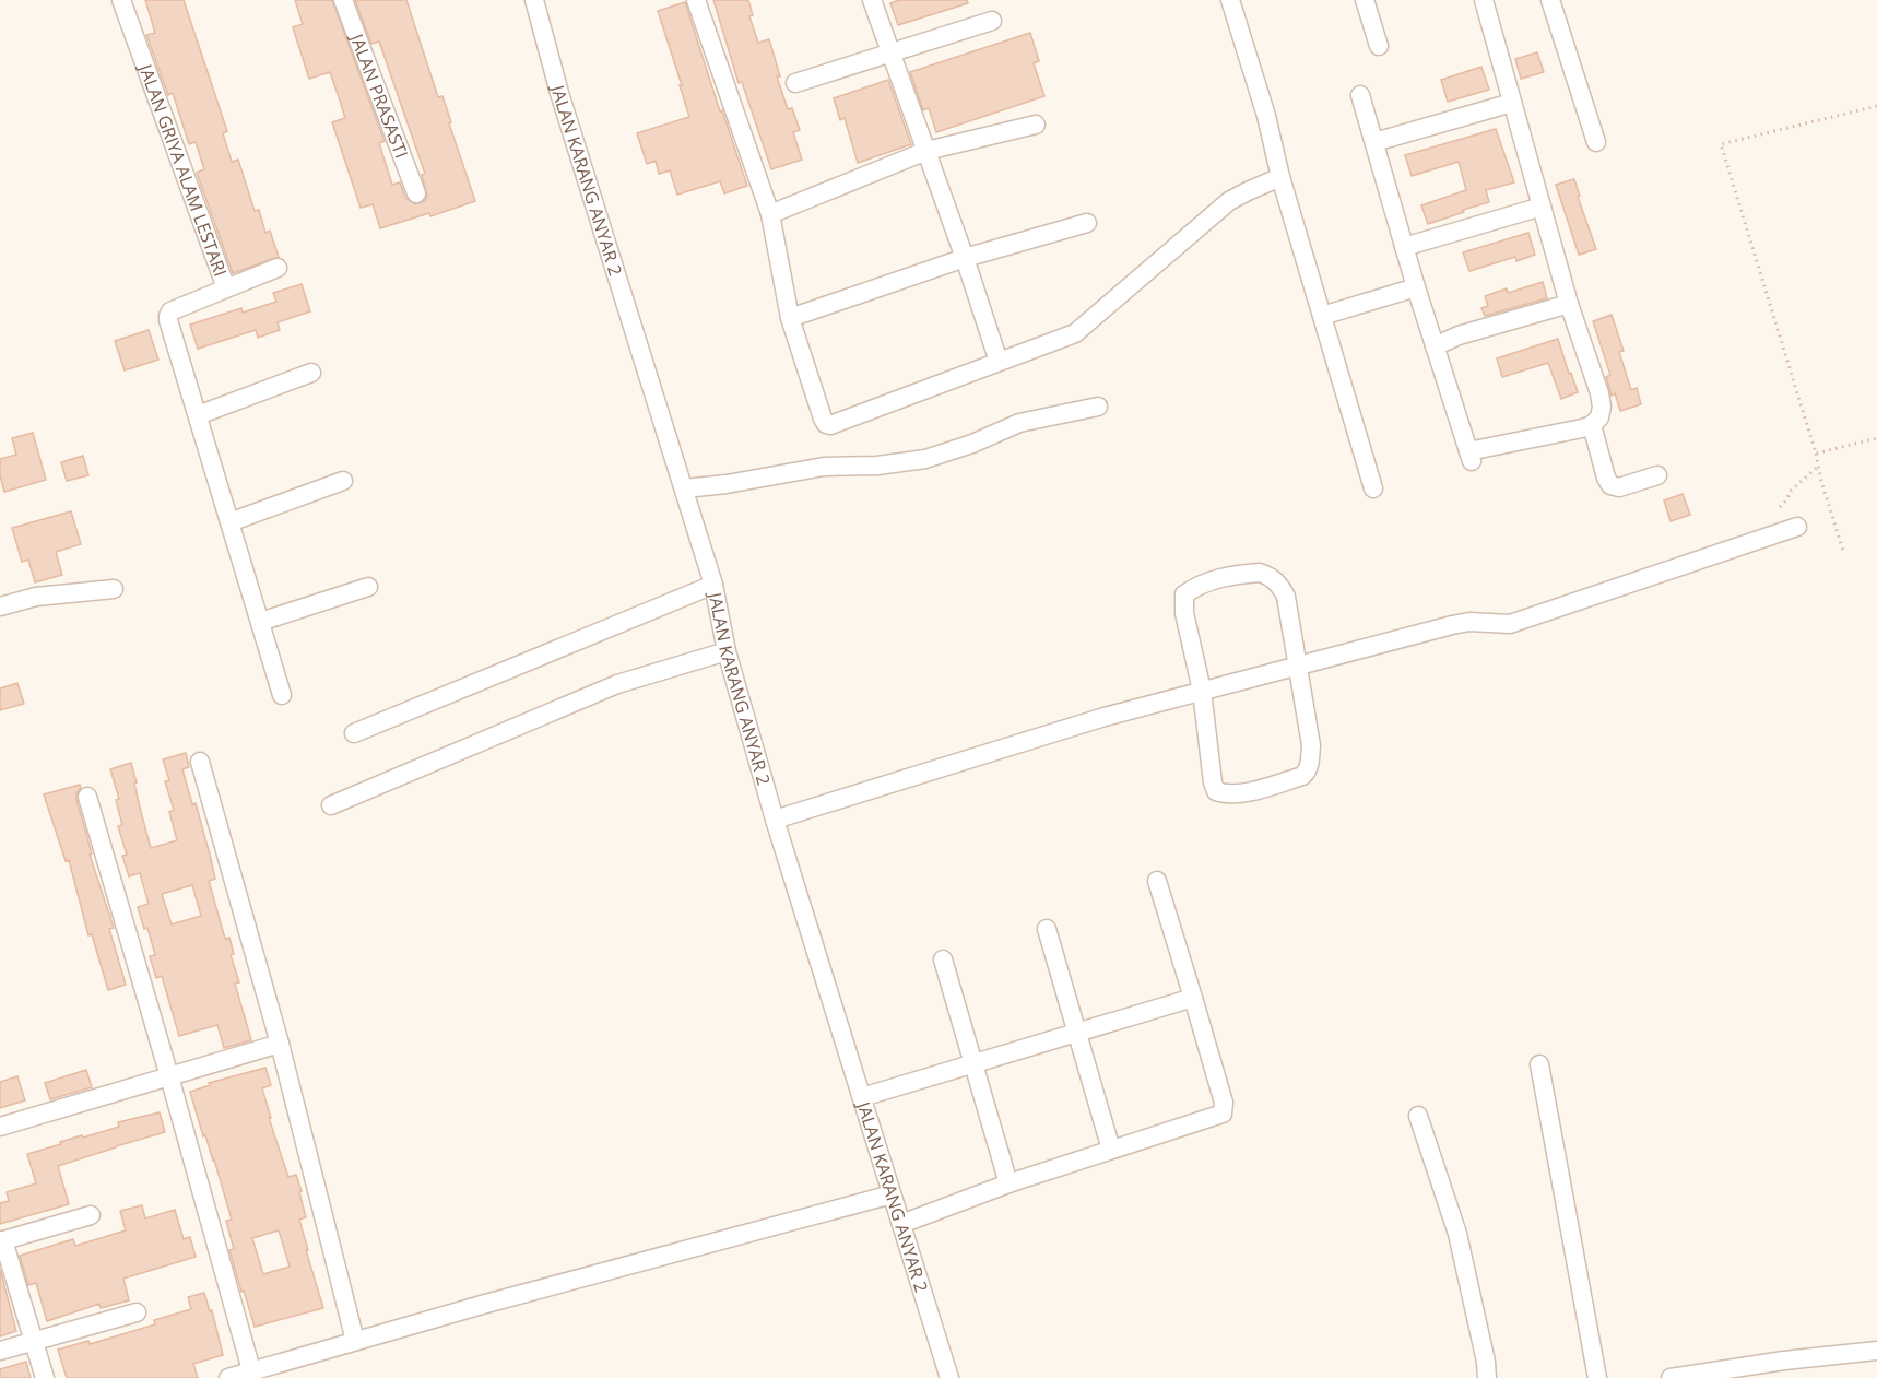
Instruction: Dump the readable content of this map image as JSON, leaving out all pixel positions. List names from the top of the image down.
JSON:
{
  "streets": {
    "street": ["JALAN PRASASTI", "JALAN GRIYA ALAM LESTARI", "JALAN KARANG ANYAR 2"]
  }
}
